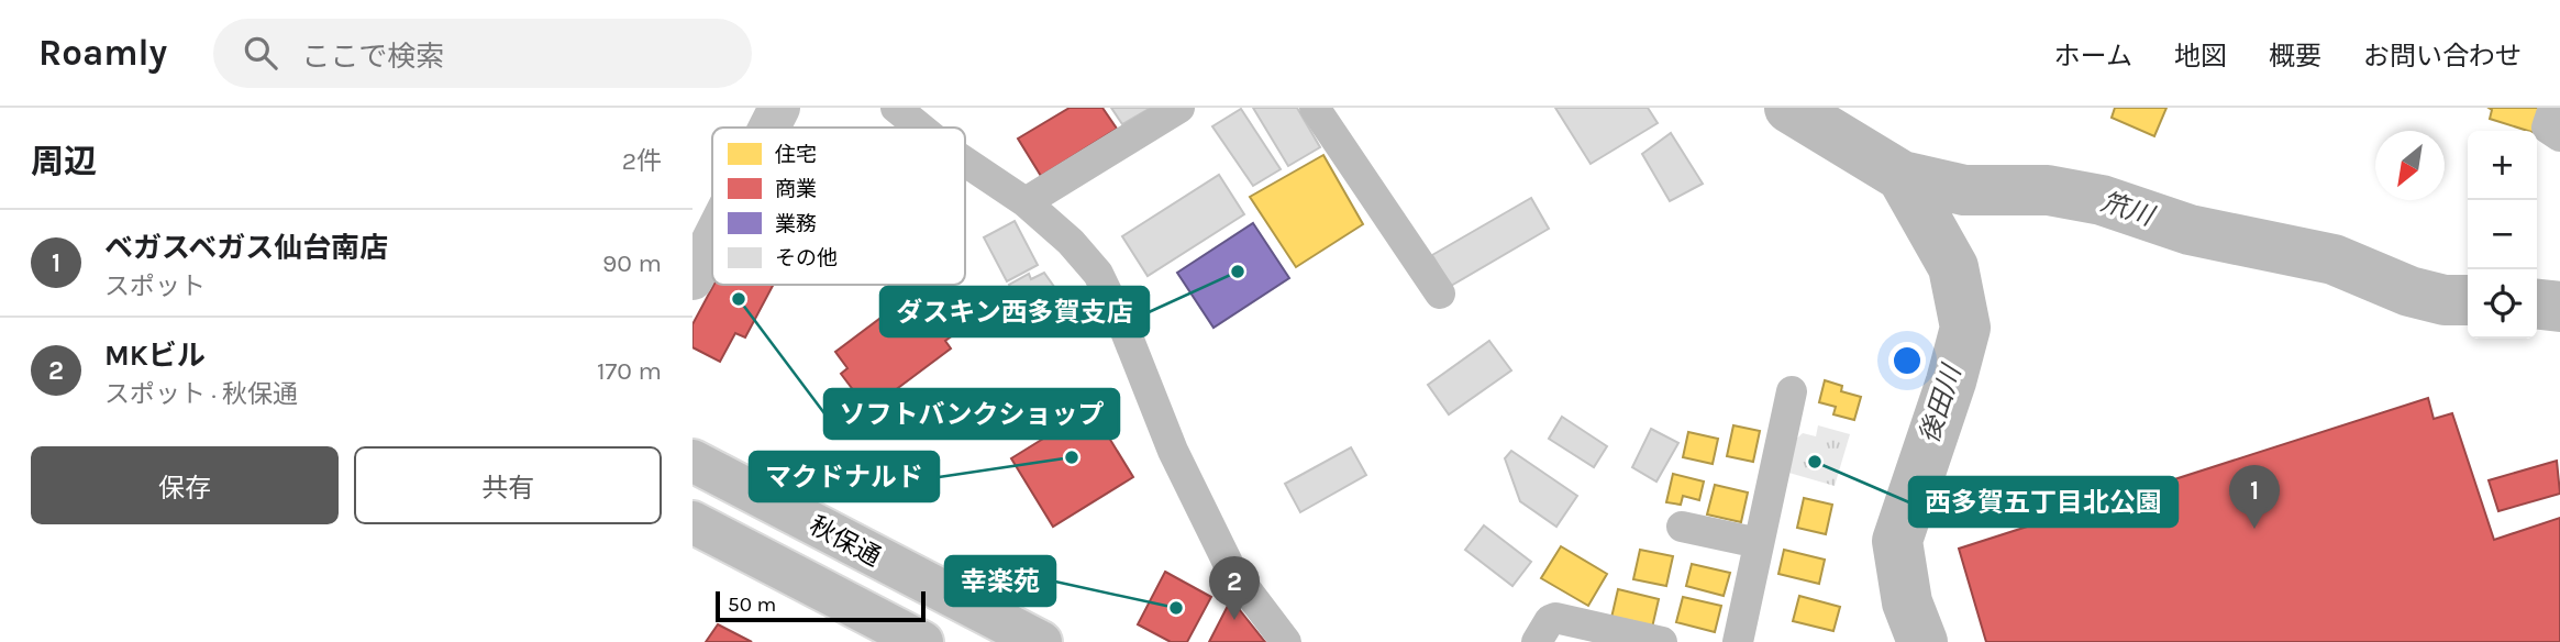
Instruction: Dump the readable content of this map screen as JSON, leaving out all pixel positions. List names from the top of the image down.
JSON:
{
  "streets": {
    "highway": ["秋保通"]
  },
  "water": ["笊川", "後田川"],
  "places": [
    "ダスキン西多賀支店",
    "ソフトバンクショップ",
    "マクドナルド",
    "西多賀五丁目北公園",
    "幸楽苑"
  ],
  "legend": [
    "住宅",
    "商業",
    "業務",
    "その他"
  ],
  "scale_bar": "50 m",
  "north": "bottom left",
  "page": {
    "header": "Roamly",
    "search": "ここで検索",
    "nav": [
      "ホーム",
      "地図",
      "概要",
      "お問い合わせ"
    ],
    "heading": ["周辺", "2件"],
    "map_buttons": ["+", "−"],
    "list": [
      {
        "mark": "1",
        "name": "ベガスベガス仙台南店",
        "note": "スポット",
        "value": "90 m"
      },
      {
        "mark": "2",
        "name": "MKビル",
        "note": "スポット · 秋保通",
        "value": "170 m"
      }
    ],
    "buttons": ["保存", "共有"],
    "pins": ["1", "2"],
    "scale": "50 m"
  }
}
